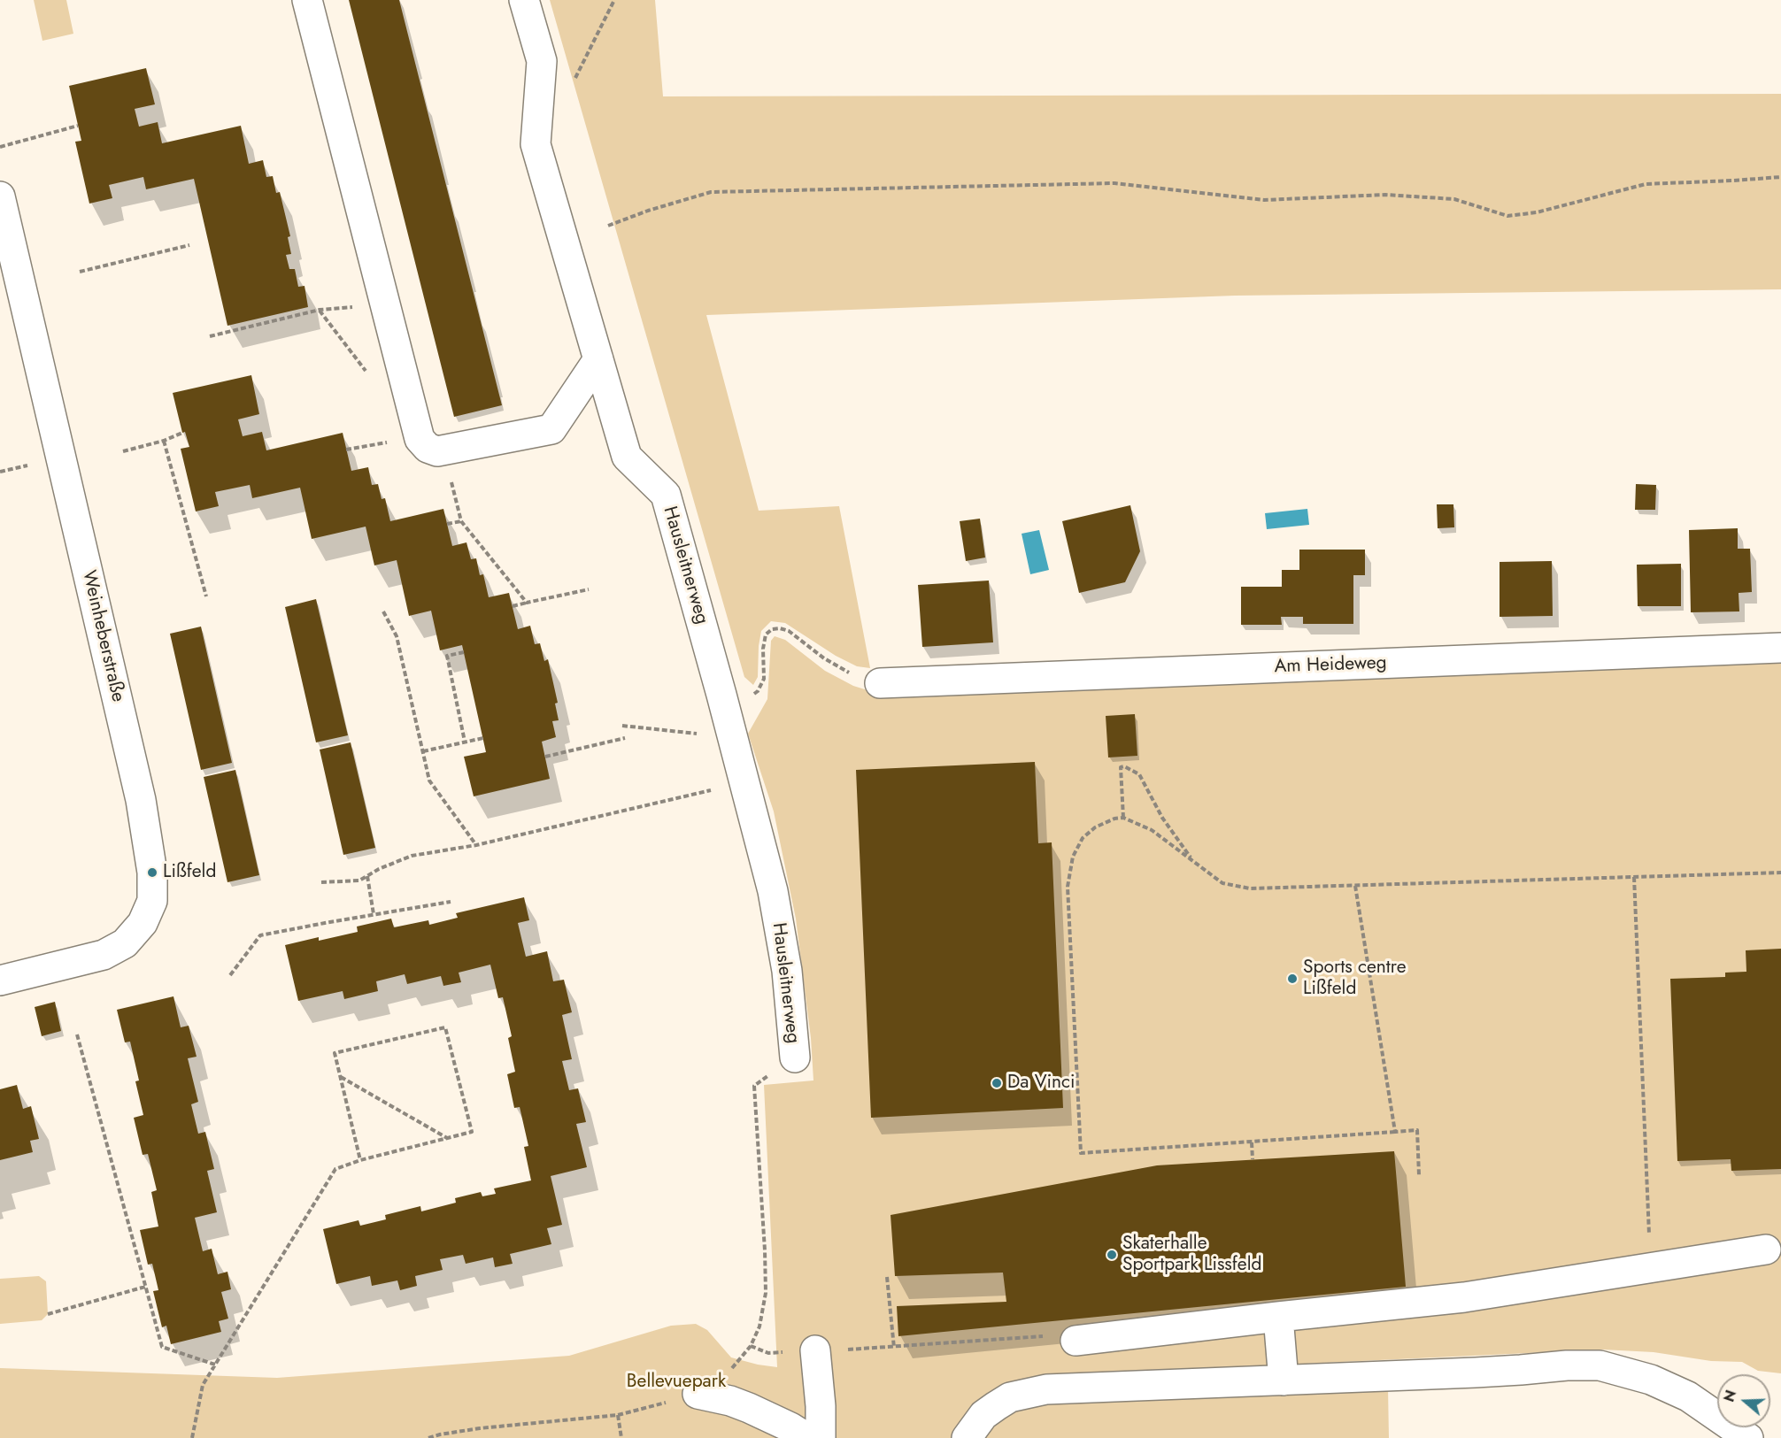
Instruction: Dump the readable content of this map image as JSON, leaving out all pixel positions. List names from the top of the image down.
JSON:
{
  "streets": {
    "street": ["Hausleitnerweg", "Weinheberstraße", "Am Heideweg"]
  },
  "parks": ["Bellevuepark"],
  "places": [
    "Lißfeld",
    "Sports centre Lißfeld",
    "Da Vinci",
    "Skaterhalle Sportpark Lissfeld"
  ],
  "north": "left"
}
